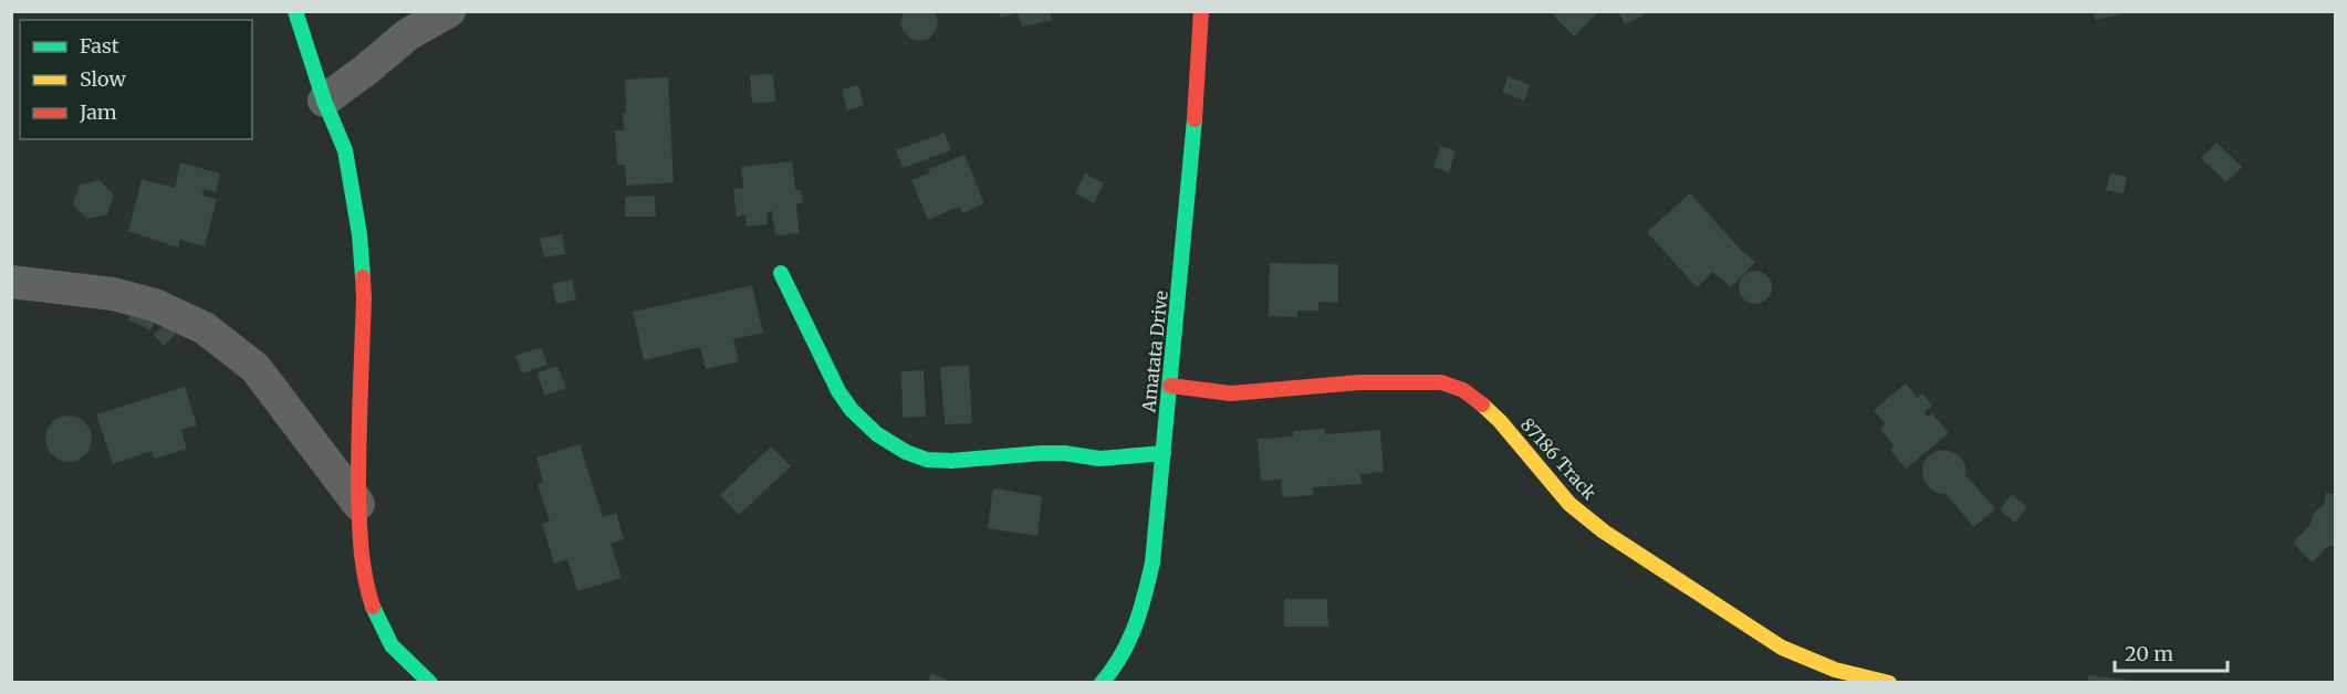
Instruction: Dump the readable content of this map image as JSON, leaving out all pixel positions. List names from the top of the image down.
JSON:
{
  "streets": {
    "street": ["Amatata Drive", "87186 Track"]
  },
  "crossings": [
    ["Amatata Drive", "87186 Track"]
  ],
  "legend": ["Fast", "Slow", "Jam"],
  "scale_bar": "20 m"
}
